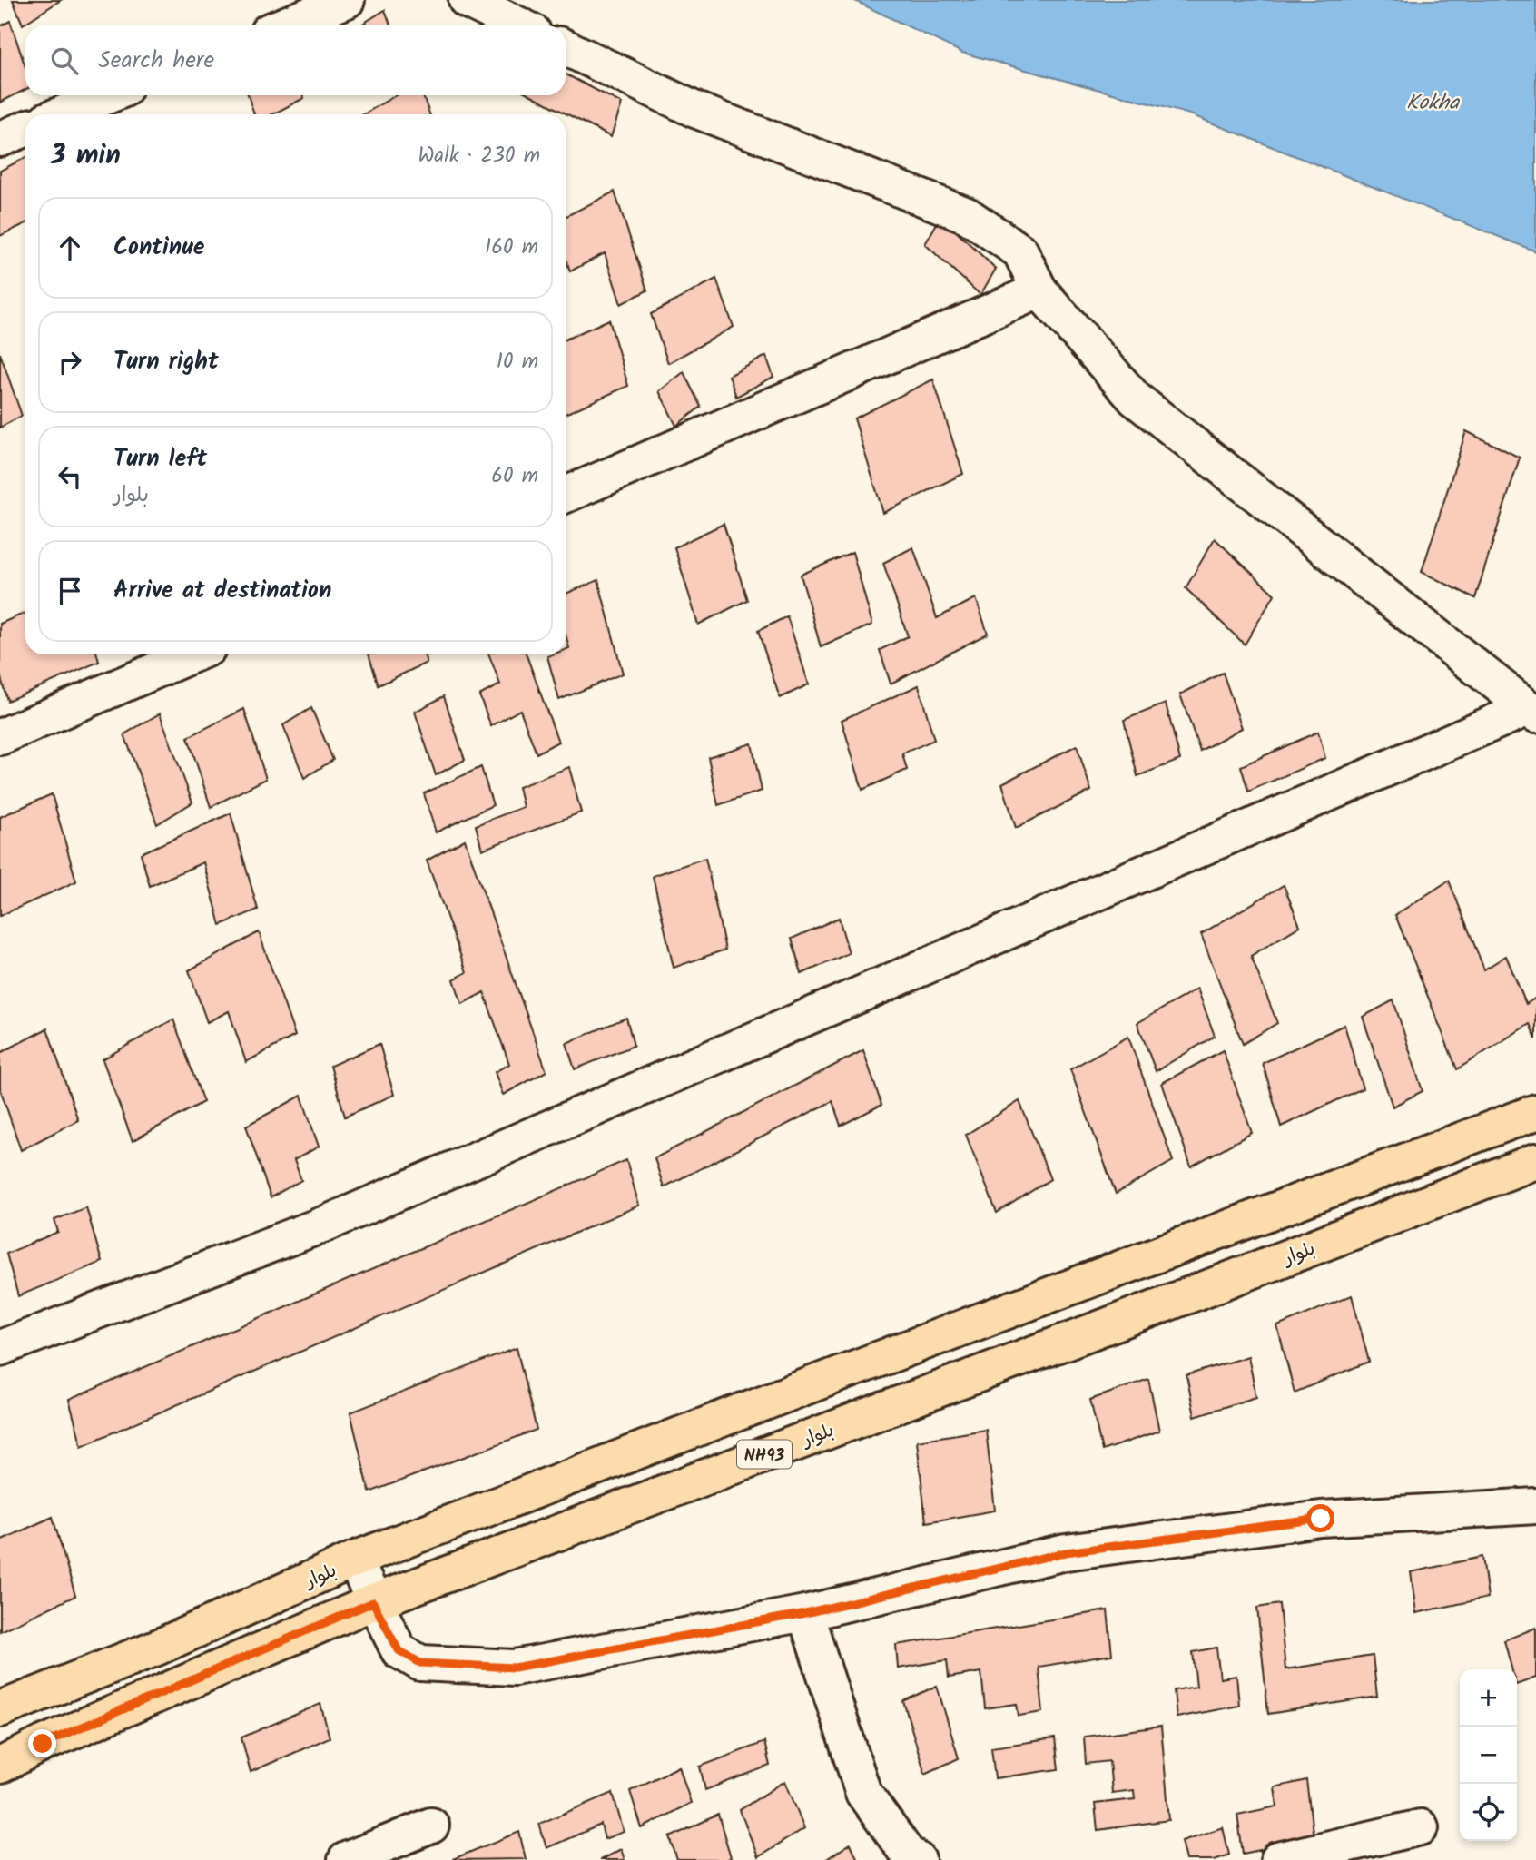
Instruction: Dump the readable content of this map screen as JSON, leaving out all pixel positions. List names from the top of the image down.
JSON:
{
  "streets": {
    "main road": ["بلوار", "NH93"]
  },
  "water": ["Kokha"],
  "page": {
    "search": "Search here",
    "heading": ["3 min", "Walk · 230 m"],
    "list": [
      ["Continue", "160 m"],
      ["Turn right", "10 m"],
      ["Turn left", "بلوار", "60 m"],
      "Arrive at destination"
    ],
    "map_buttons": ["+", "−"]
  }
}
